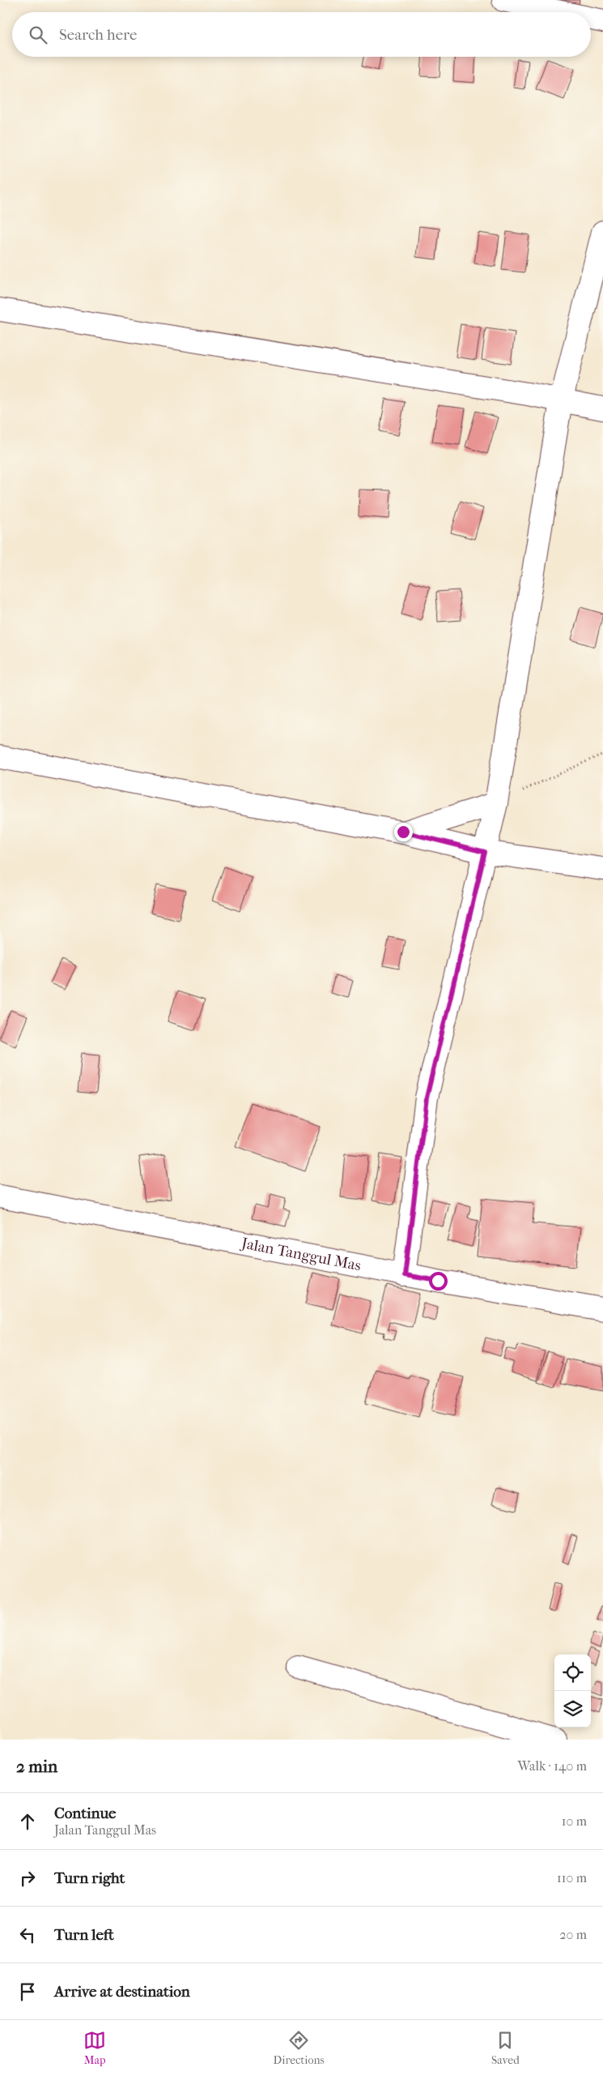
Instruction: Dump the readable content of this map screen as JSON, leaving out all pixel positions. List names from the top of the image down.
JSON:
{
  "streets": {
    "street": ["Jalan Tanggul Mas"]
  },
  "page": {
    "search": "Search here",
    "heading": ["2 min", "Walk · 140 m"],
    "list": [
      ["Continue", "Jalan Tanggul Mas", "10 m"],
      ["Turn right", "110 m"],
      ["Turn left", "20 m"],
      "Arrive at destination"
    ],
    "nav": ["Map", "Directions", "Saved"]
  }
}
